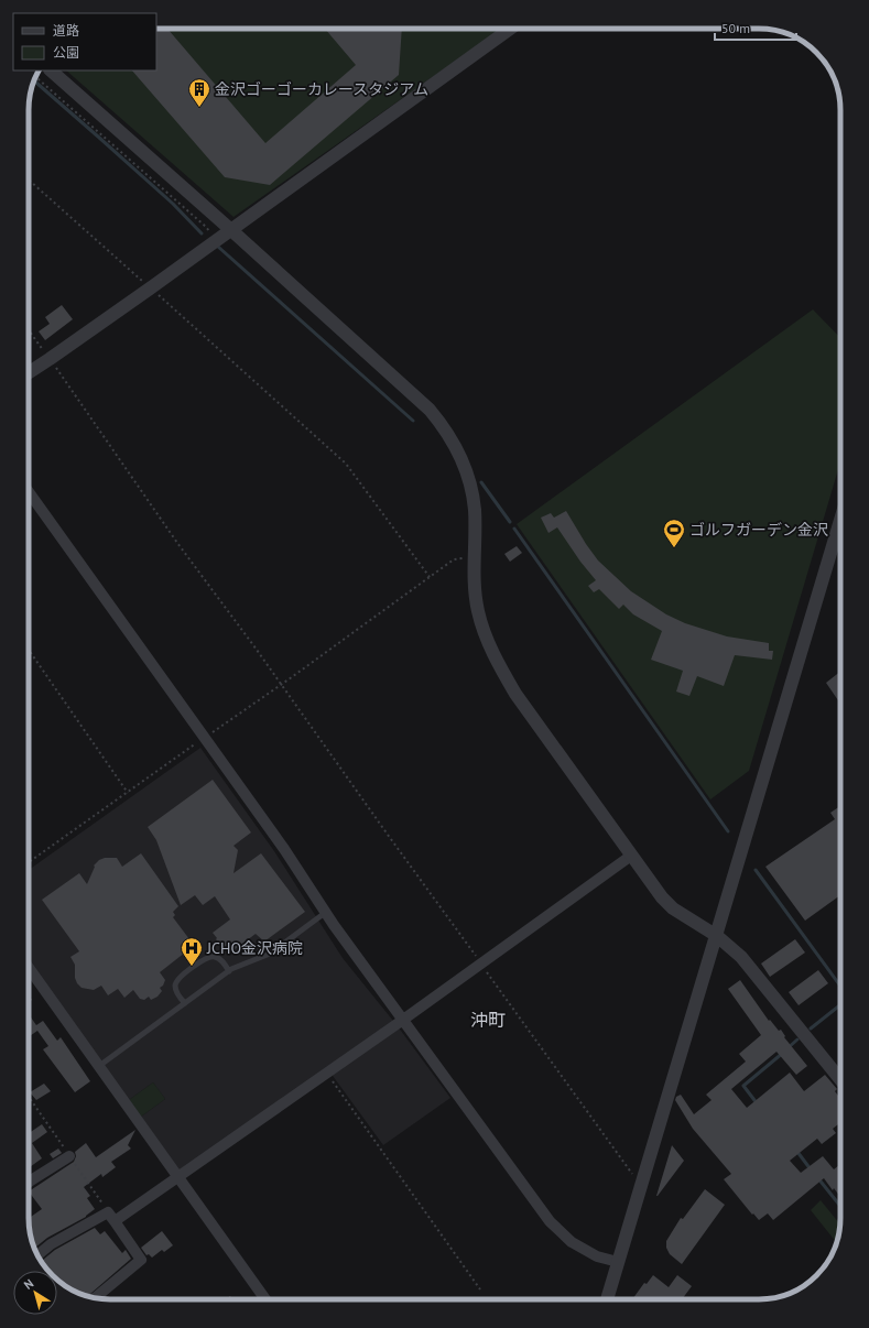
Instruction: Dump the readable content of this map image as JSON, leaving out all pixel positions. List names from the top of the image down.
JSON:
{
  "districts": ["沖町"],
  "places": {
    "building": ["金沢ゴーゴーカレースタジアム"],
    "sports": ["ゴルフガーデン金沢"],
    "hospital": ["JCHO金沢病院"]
  },
  "legend": ["道路", "公園"],
  "scale_bar": "50 m",
  "north": "top left"
}
